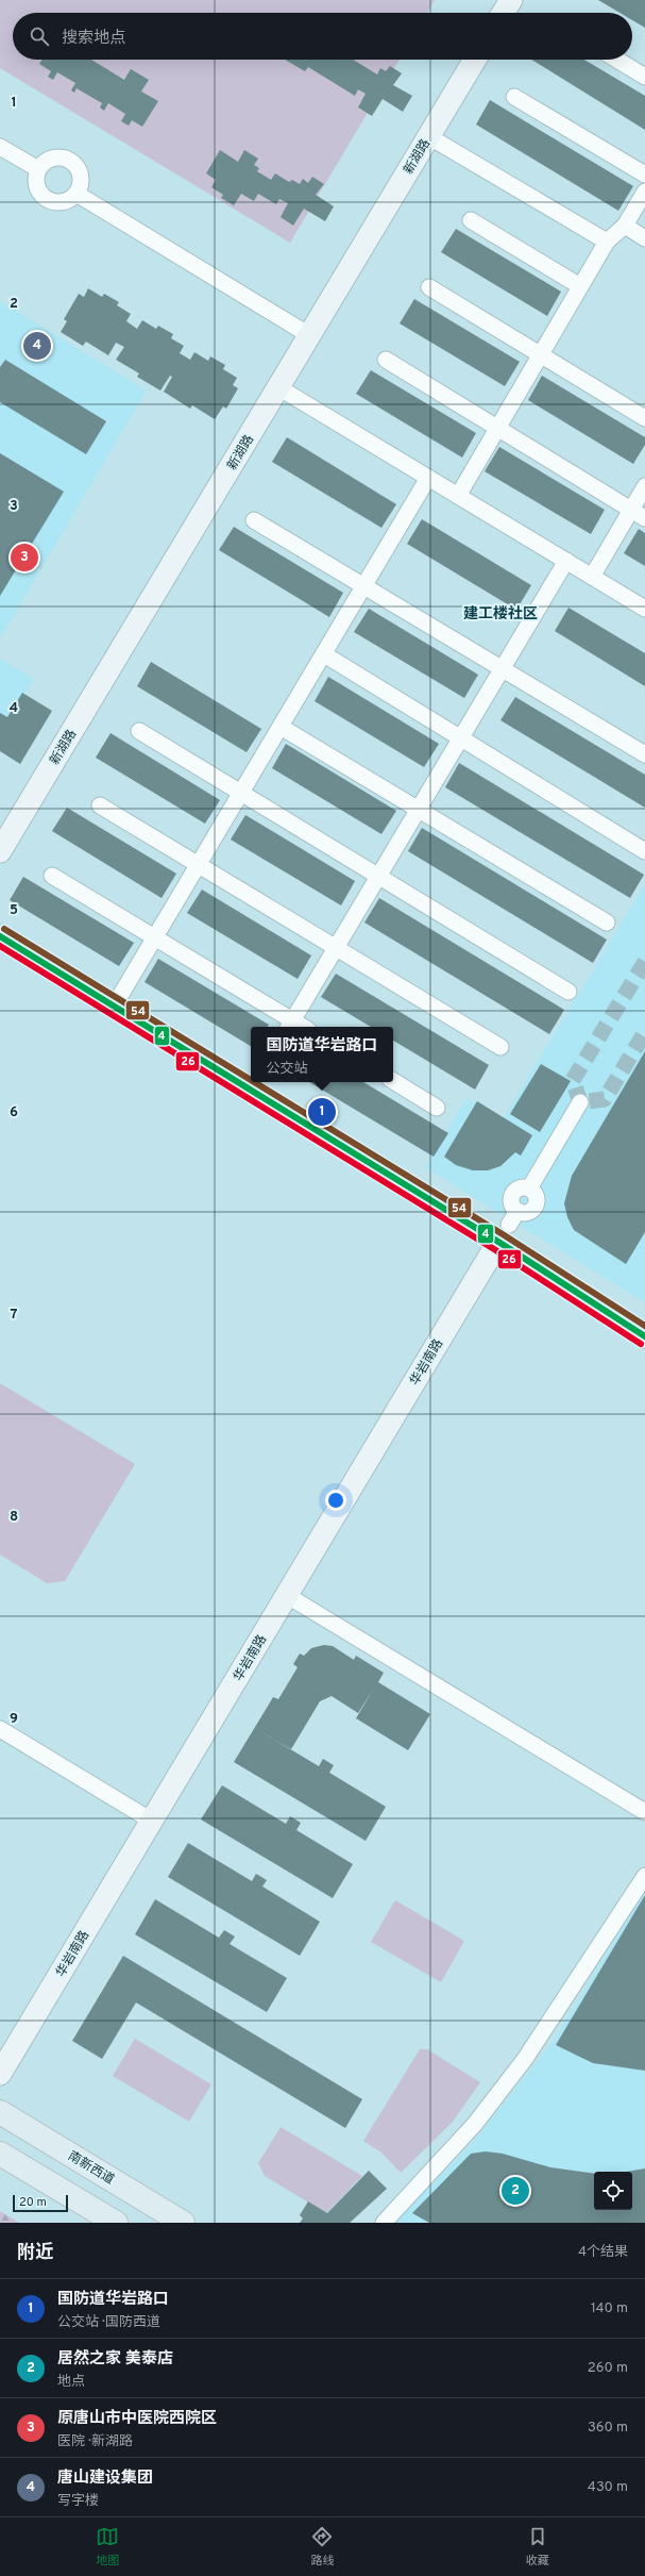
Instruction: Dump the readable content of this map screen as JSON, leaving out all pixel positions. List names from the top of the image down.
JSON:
{
  "streets": {
    "main road": ["南新西道"],
    "street": ["新湖路", "华岩南路"]
  },
  "districts": ["建工楼社区"],
  "lines": ["transit line 54", "transit line 4", "transit line 26"],
  "scale_bar": "20 m",
  "page": {
    "search": "搜索地点",
    "pins": [
      "4",
      "3",
      "1",
      "2"
    ],
    "popup": ["国防道华岩路口", "公交站"],
    "scale": "20 m",
    "heading": ["附近", "4个结果"],
    "list": [
      {
        "mark": "1",
        "name": "国防道华岩路口",
        "note": "公交站 · 国防西道",
        "value": "140 m"
      },
      {
        "mark": "2",
        "name": "居然之家 美泰店",
        "note": "地点",
        "value": "260 m"
      },
      {
        "mark": "3",
        "name": "原唐山市中医院西院区",
        "note": "医院 · 新湖路",
        "value": "360 m"
      },
      {
        "mark": "4",
        "name": "唐山建设集团",
        "note": "写字楼",
        "value": "430 m"
      }
    ],
    "nav": ["地图", "路线", "收藏"]
  },
  "grid": {
    "rows": [
      "1",
      "2",
      "3",
      "4",
      "5",
      "6",
      "7",
      "8",
      "9"
    ]
  }
}
